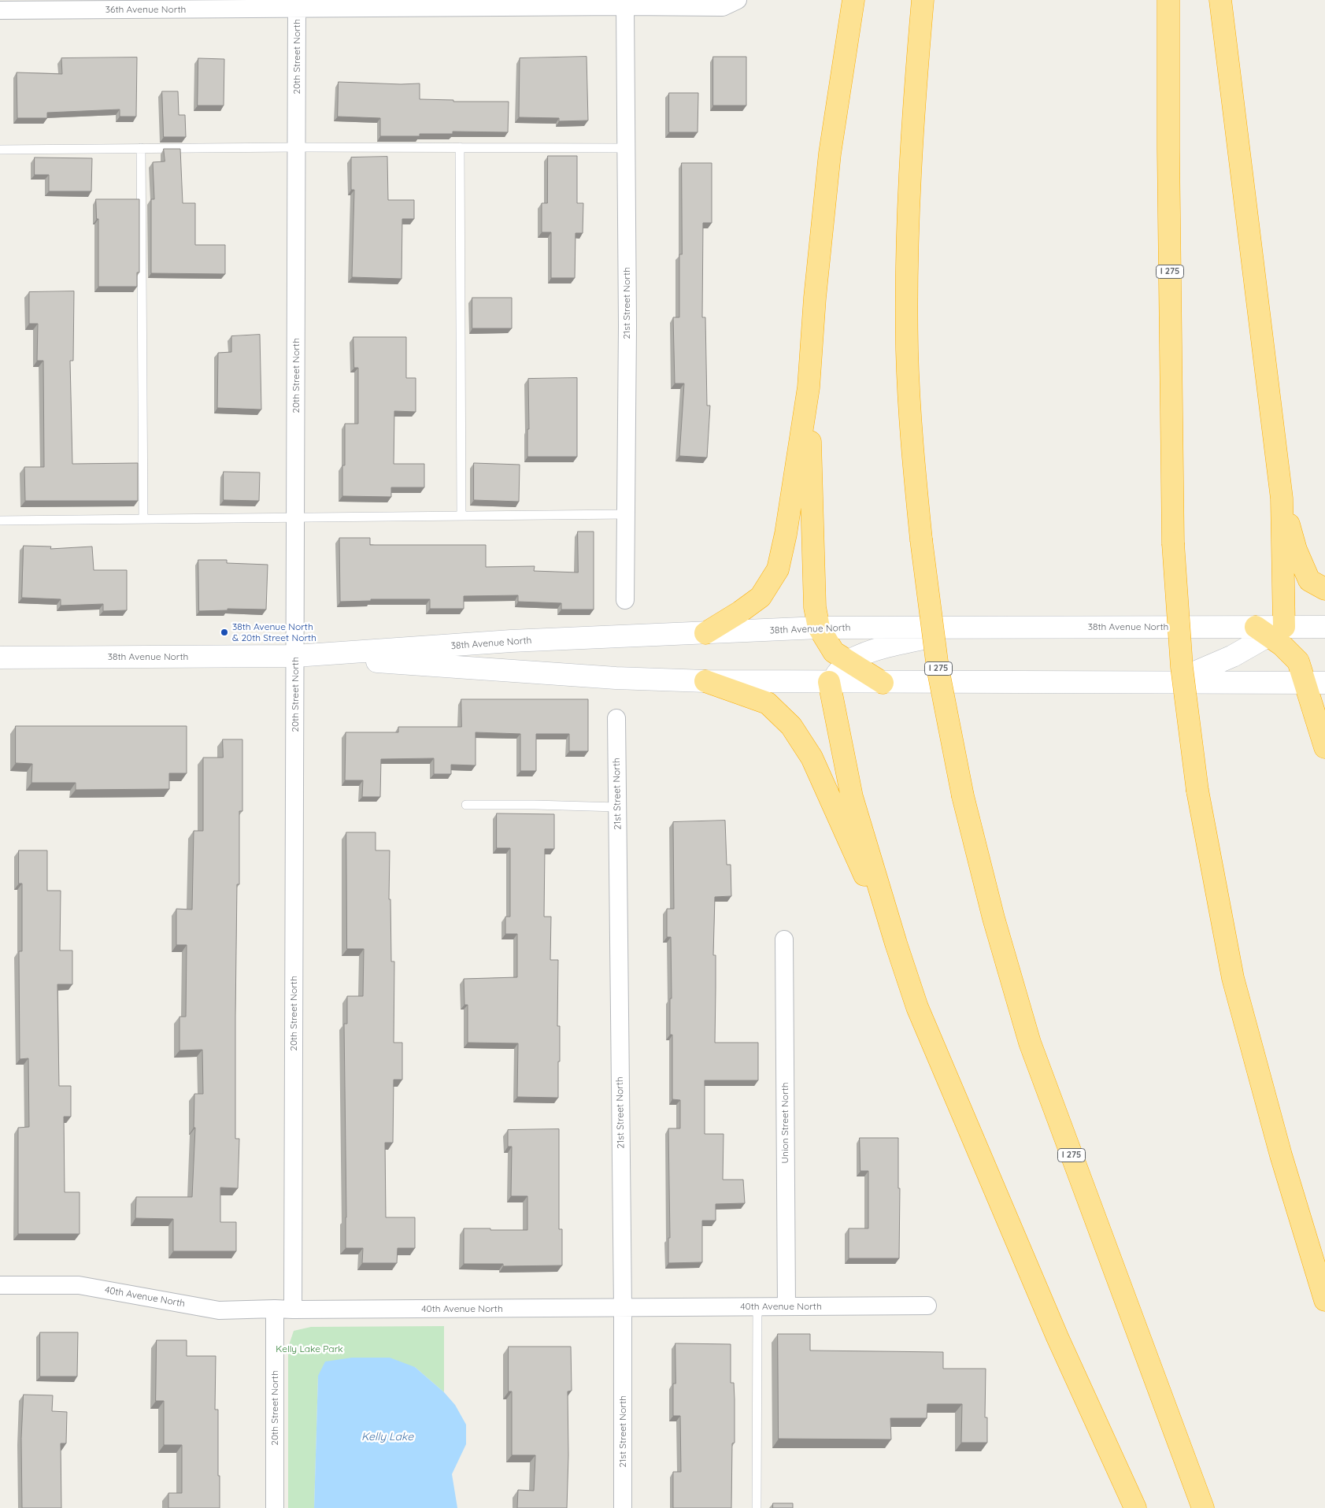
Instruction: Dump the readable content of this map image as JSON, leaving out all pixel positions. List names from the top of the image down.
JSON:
{
  "streets": {
    "highway": ["I 275"],
    "main road": ["38th Avenue North"],
    "street": [
      "36th Avenue North",
      "20th Street North",
      "21st Street North",
      "Union Street North",
      "40th Avenue North"
    ]
  },
  "crossings": [
    ["36th Avenue North", "20th Street North"],
    ["36th Avenue North", "21st Street North"],
    ["20th Street North", "38th Avenue North"],
    ["20th Street North", "40th Avenue North"],
    ["21st Street North", "40th Avenue North"],
    ["Union Street North", "40th Avenue North"]
  ],
  "water": ["Kelly Lake"],
  "parks": ["Kelly Lake Park"],
  "places": ["38th Avenue North & 20th Street North"]
}
